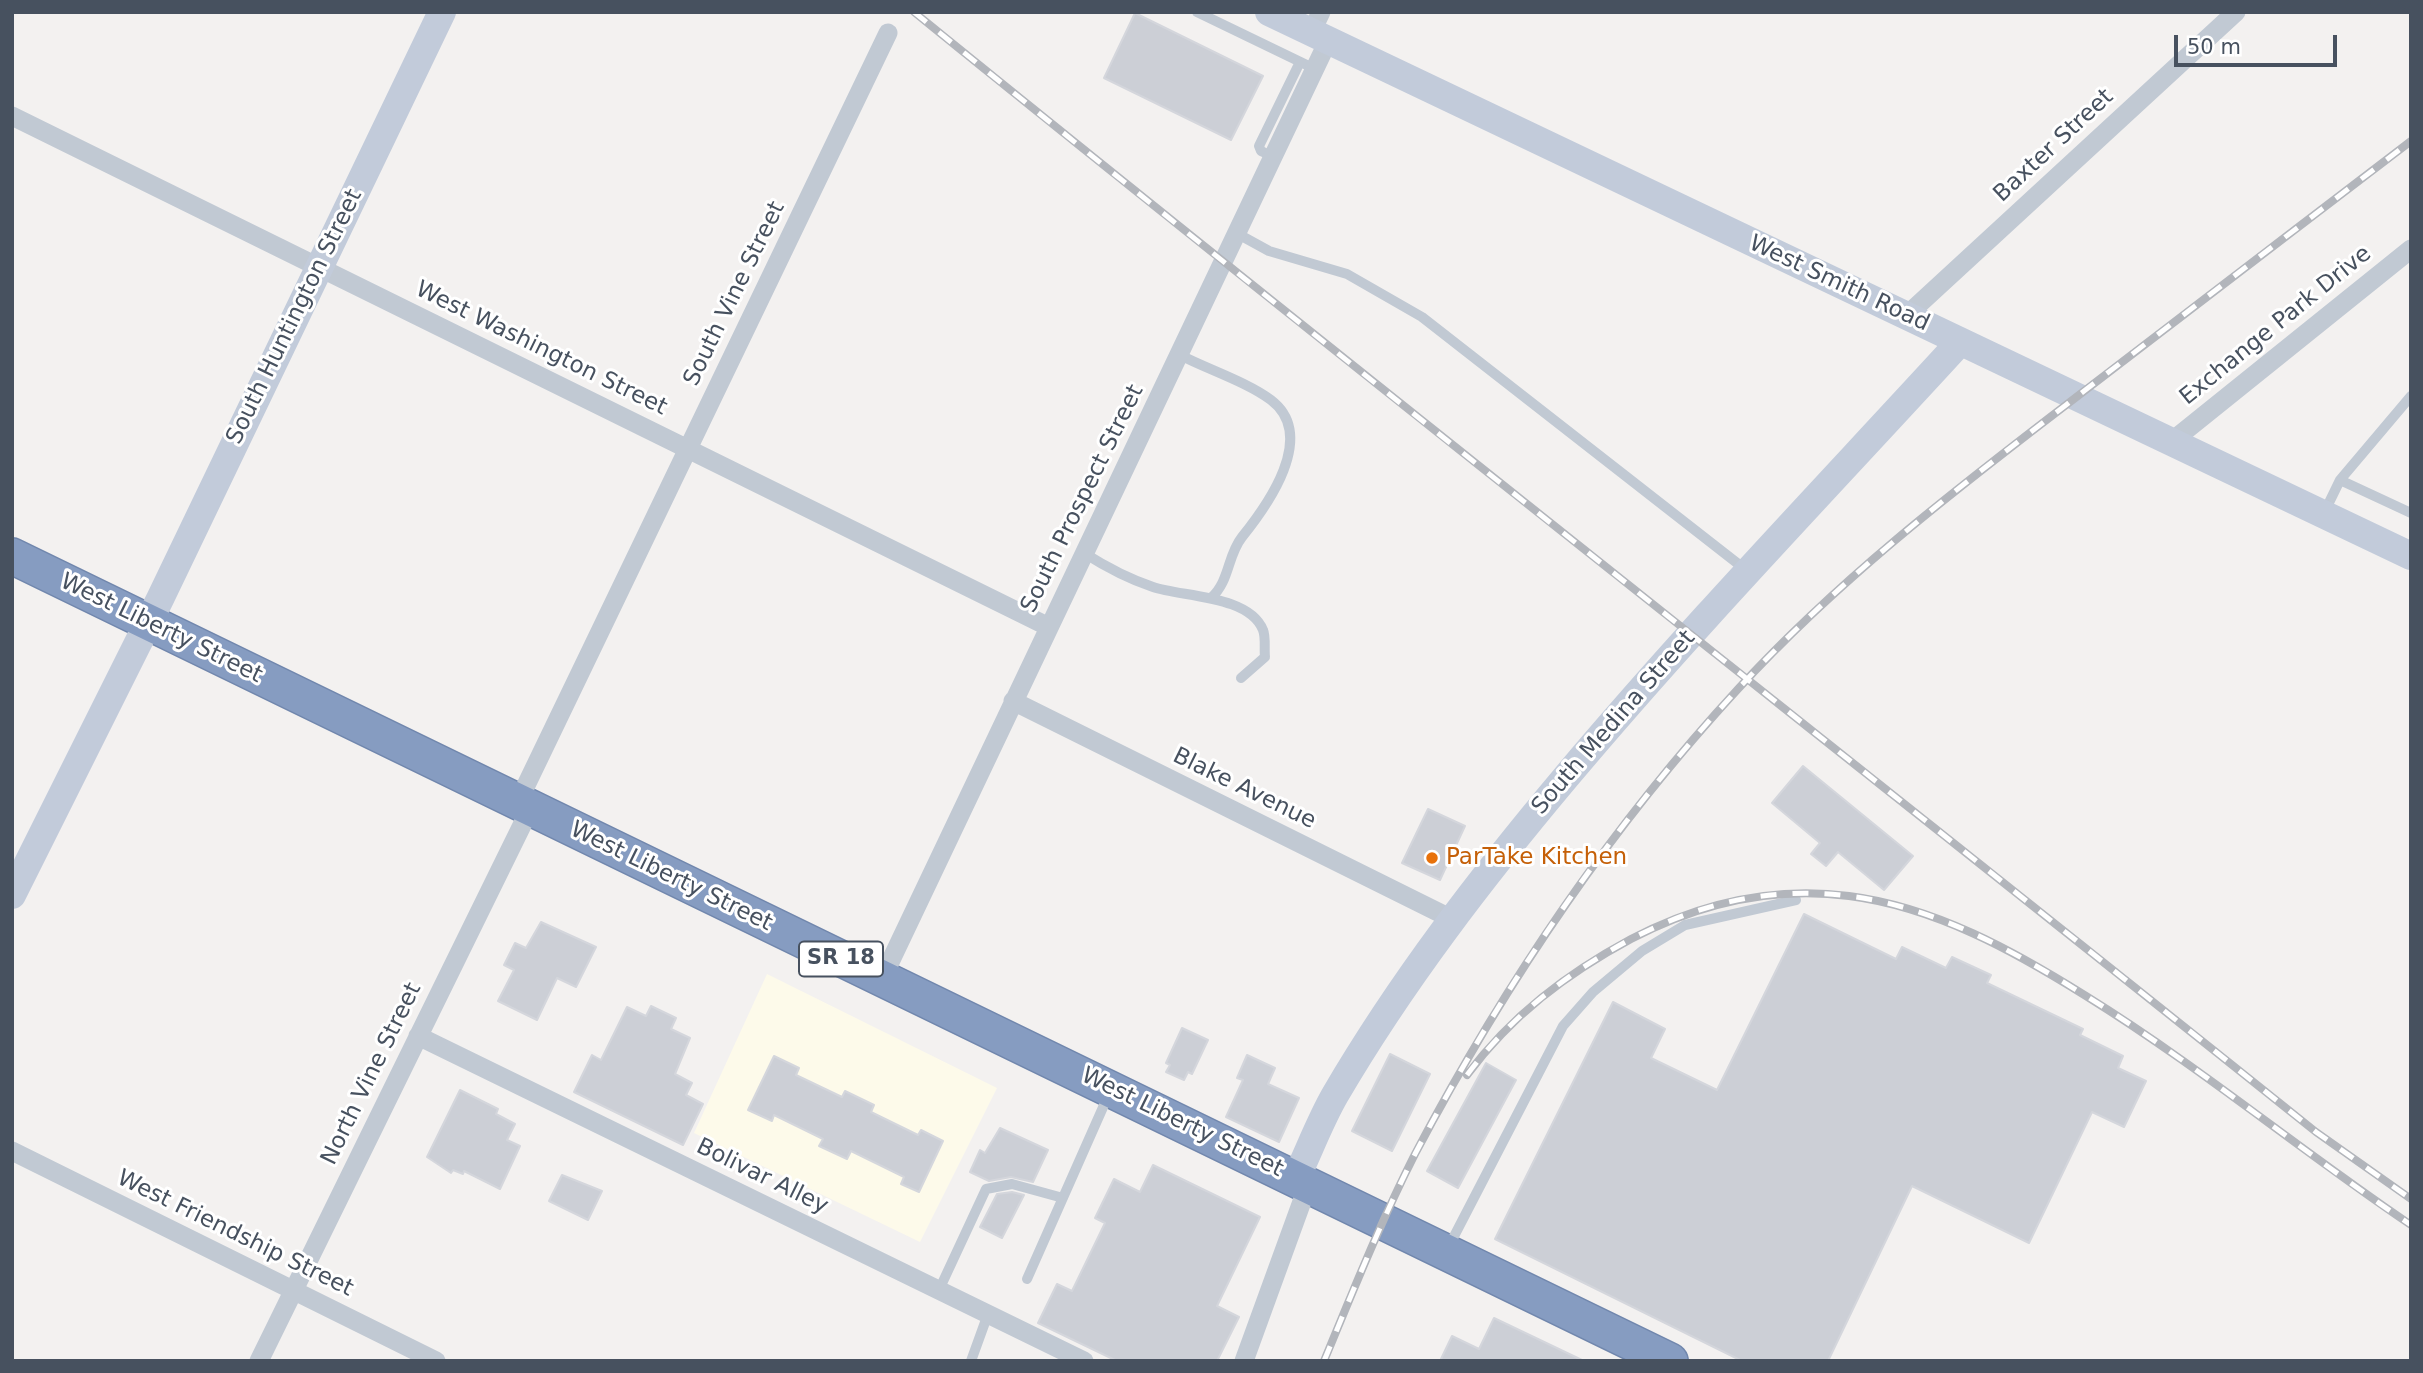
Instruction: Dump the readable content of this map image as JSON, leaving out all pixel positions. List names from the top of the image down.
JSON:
{
  "streets": {
    "highway": ["West Liberty Street", "SR 18"],
    "street": [
      "Baxter Street",
      "West Smith Road",
      "South Vine Street",
      "South Huntington Street",
      "Exchange Park Drive",
      "West Washington Street",
      "South Prospect Street",
      "South Medina Street",
      "Blake Avenue",
      "North Vine Street",
      "Bolivar Alley",
      "West Friendship Street"
    ]
  },
  "crossings": [
    ["Baxter Street", "West Smith Road"],
    ["West Smith Road", "Exchange Park Drive"],
    ["West Smith Road", "South Prospect Street"],
    ["West Smith Road", "South Medina Street"],
    ["South Vine Street", "West Washington Street"],
    ["South Vine Street", "West Liberty Street"],
    ["South Vine Street", "North Vine Street"],
    ["South Huntington Street", "West Washington Street"],
    ["South Huntington Street", "West Liberty Street"],
    ["West Washington Street", "South Prospect Street"],
    ["South Prospect Street", "West Liberty Street"],
    ["South Prospect Street", "Blake Avenue"],
    ["West Liberty Street", "South Medina Street"],
    ["West Liberty Street", "North Vine Street"],
    ["South Medina Street", "Blake Avenue"],
    ["North Vine Street", "Bolivar Alley"],
    ["North Vine Street", "West Friendship Street"]
  ],
  "places": ["ParTake Kitchen"],
  "scale_bar": "50 m"
}
